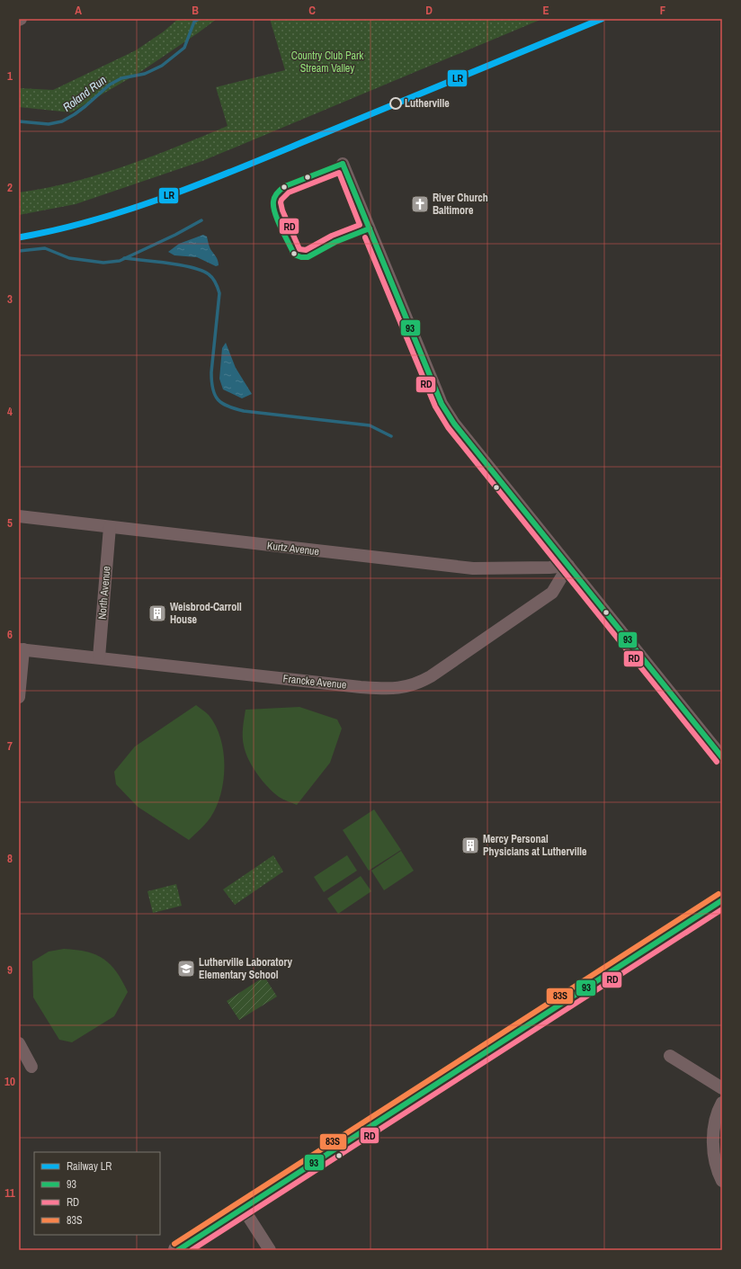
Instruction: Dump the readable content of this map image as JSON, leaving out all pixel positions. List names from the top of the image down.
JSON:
{
  "streets": {
    "street": ["Kurtz Avenue", "North Avenue", "Francke Avenue"]
  },
  "crossings": [
    ["Kurtz Avenue", "North Avenue"],
    ["Kurtz Avenue", "Francke Avenue"],
    ["North Avenue", "Francke Avenue"]
  ],
  "water": ["Roland Run"],
  "parks": ["Country Club Park Stream Valley"],
  "places": {
    "other": ["Lutherville"],
    "church": ["River Church Baltimore"],
    "building": ["Weisbrod-Carroll House", "Mercy Personal Physicians at Lutherville"],
    "school or university": ["Lutherville Laboratory Elementary School"]
  },
  "lines": [
    "rail line LR",
    "transit line 93",
    "transit line RD",
    "transit line 83S"
  ],
  "legend": [
    "Railway LR",
    "93",
    "RD",
    "83S"
  ],
  "grid": {
    "columns": [
      "A",
      "B",
      "C",
      "D",
      "E",
      "F"
    ],
    "rows": [
      "1",
      "2",
      "3",
      "4",
      "5",
      "6",
      "7",
      "8",
      "9",
      "10",
      "11"
    ]
  }
}
